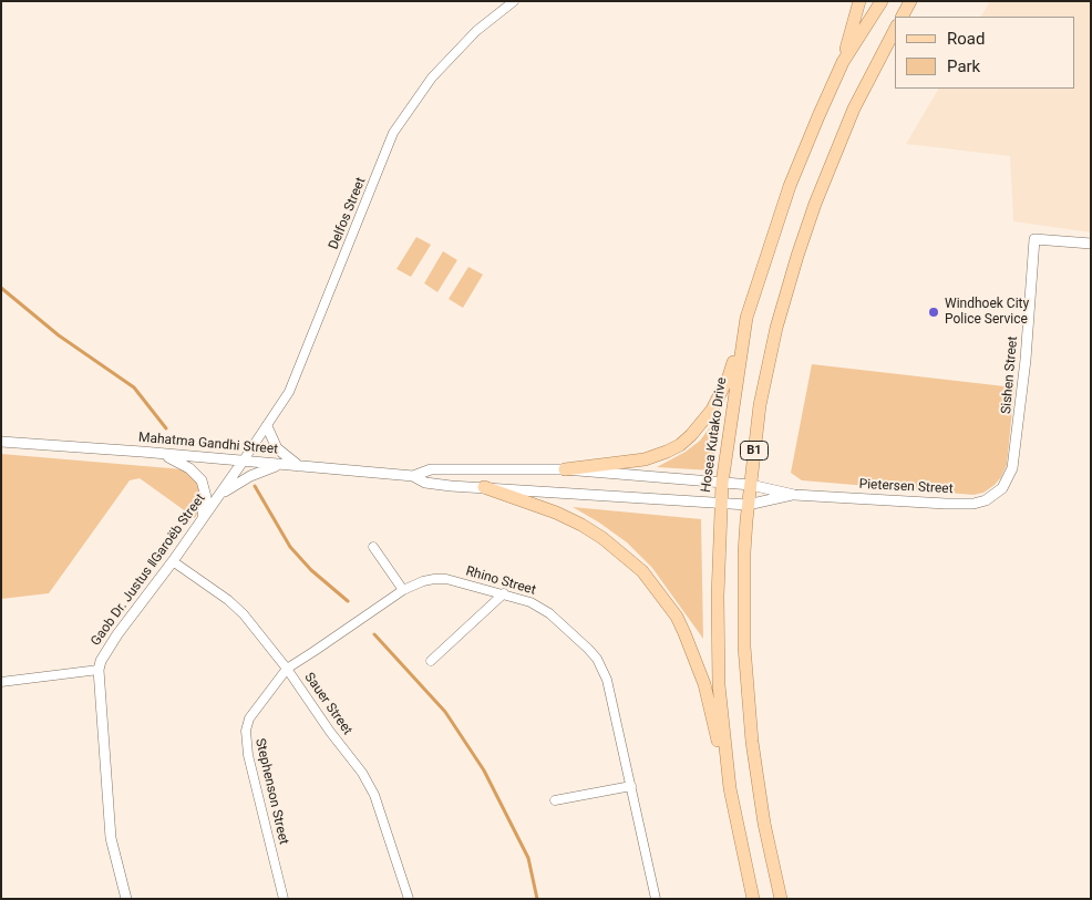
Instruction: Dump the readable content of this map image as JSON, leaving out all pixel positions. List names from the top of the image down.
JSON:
{
  "streets": {
    "main road": ["Hosea Kutako Drive", "B1"],
    "street": [
      "Delfos Street",
      "Sishen Street",
      "Mahatma Gandhi Street",
      "Pietersen Street",
      "Gaob Dr. Justus ǁGaroëb Street",
      "Rhino Street",
      "Sauer Street",
      "Stephenson Street"
    ]
  },
  "crossings": [
    ["Delfos Street", "Mahatma Gandhi Street"],
    ["Delfos Street", "Gaob Dr. Justus ǁGaroëb Street"],
    ["Sishen Street", "Pietersen Street"],
    ["Hosea Kutako Drive", "Mahatma Gandhi Street"],
    ["Hosea Kutako Drive", "B1"],
    ["Mahatma Gandhi Street", "B1"],
    ["Mahatma Gandhi Street", "Pietersen Street"],
    ["Mahatma Gandhi Street", "Gaob Dr. Justus ǁGaroëb Street"],
    ["B1", "Pietersen Street"],
    ["Gaob Dr. Justus ǁGaroëb Street", "Sauer Street"],
    ["Rhino Street", "Sauer Street"],
    ["Rhino Street", "Stephenson Street"],
    ["Sauer Street", "Stephenson Street"]
  ],
  "places": ["Windhoek City Police Service"],
  "legend": ["Road", "Park"]
}
